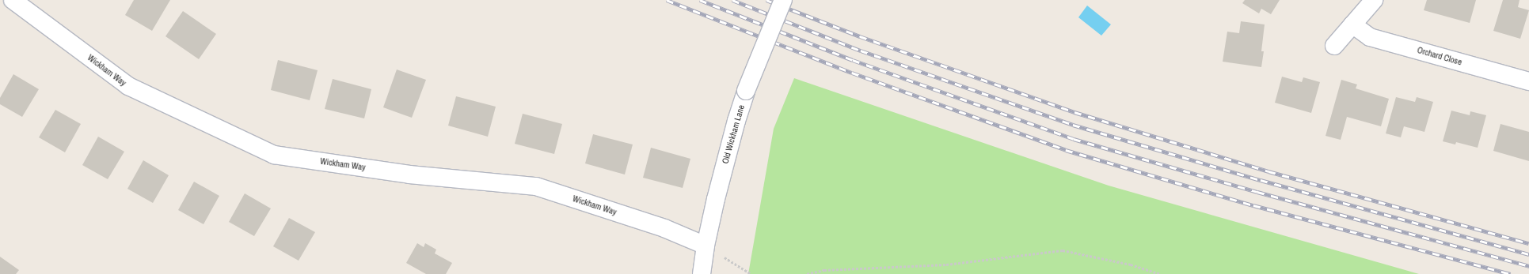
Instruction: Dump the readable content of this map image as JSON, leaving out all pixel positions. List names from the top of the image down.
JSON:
{
  "streets": {
    "street": ["Orchard Close", "Wickham Way", "Old Wickham Lane"]
  },
  "crossings": [
    ["Wickham Way", "Old Wickham Lane"]
  ]
}
